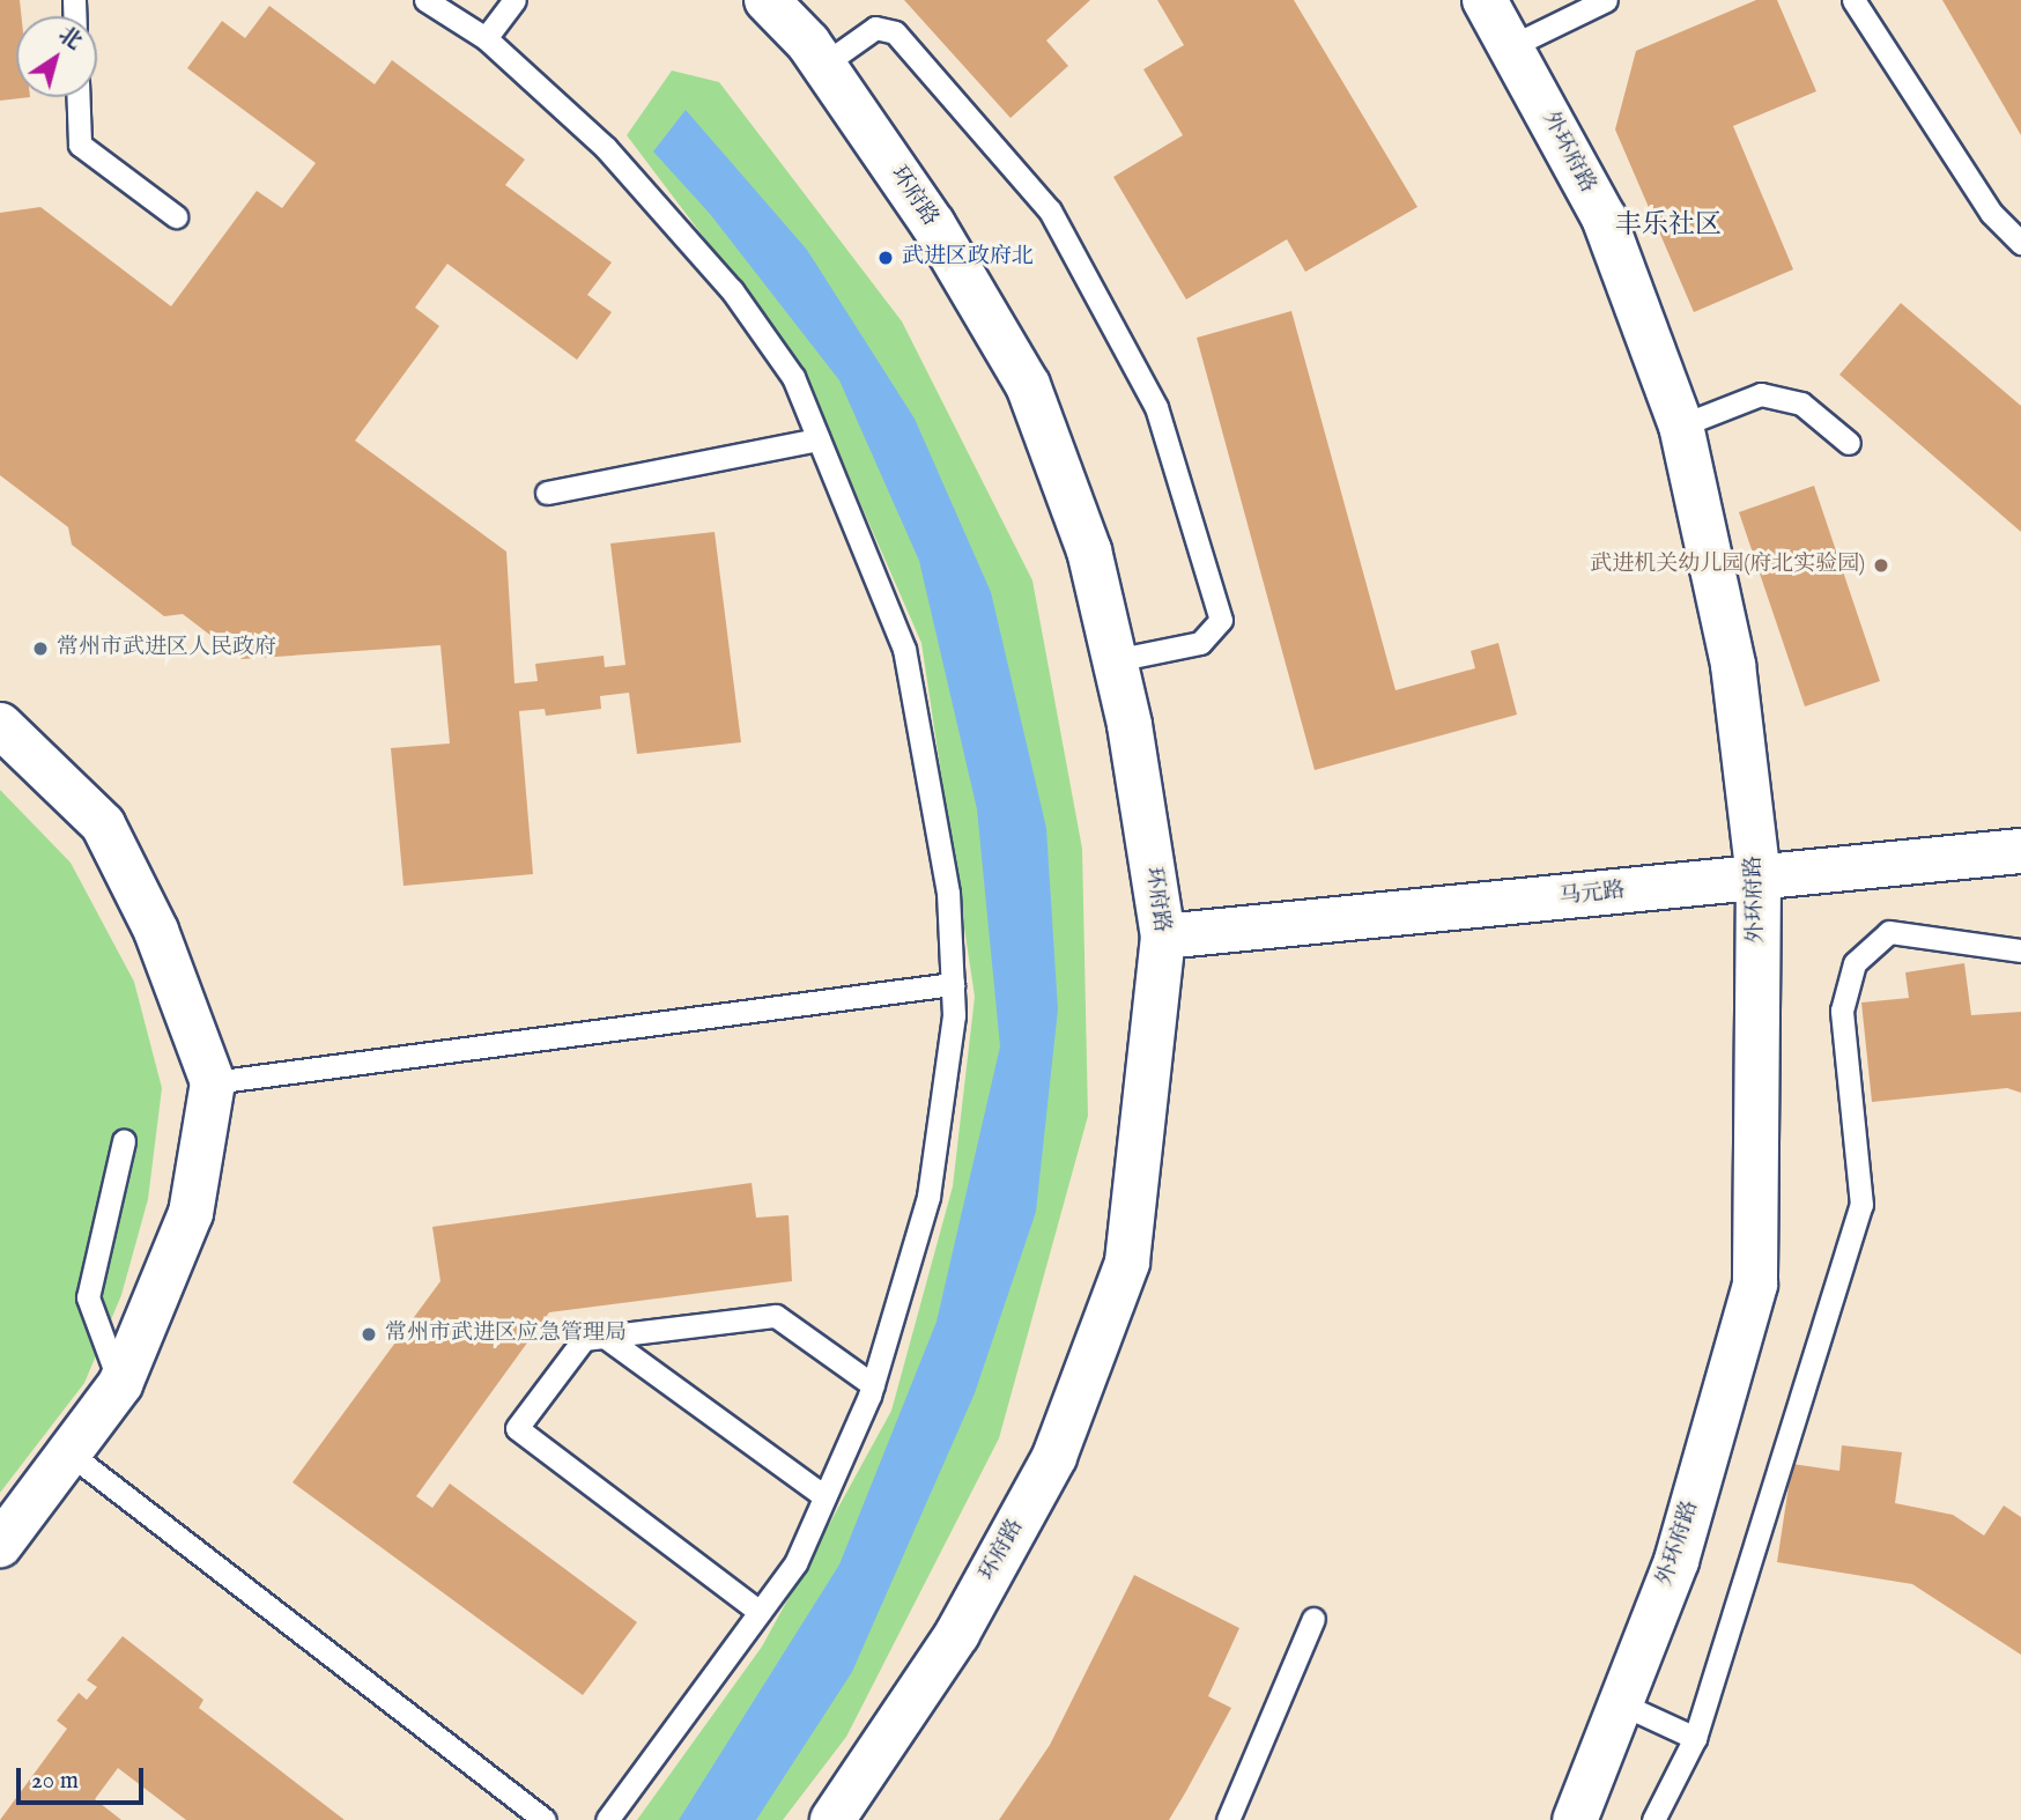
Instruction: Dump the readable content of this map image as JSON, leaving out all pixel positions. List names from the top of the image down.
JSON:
{
  "streets": {
    "street": ["外环府路", "环府路", "马元路"]
  },
  "crossings": [
    ["外环府路", "马元路"],
    ["环府路", "马元路"]
  ],
  "districts": ["丰乐社区"],
  "places": [
    "武进区政府北",
    "武进机关幼儿园(府北实验园)",
    "常州市武进区人民政府",
    "常州市武进区应急管理局"
  ],
  "scale_bar": "20 m",
  "north": "top right"
}
